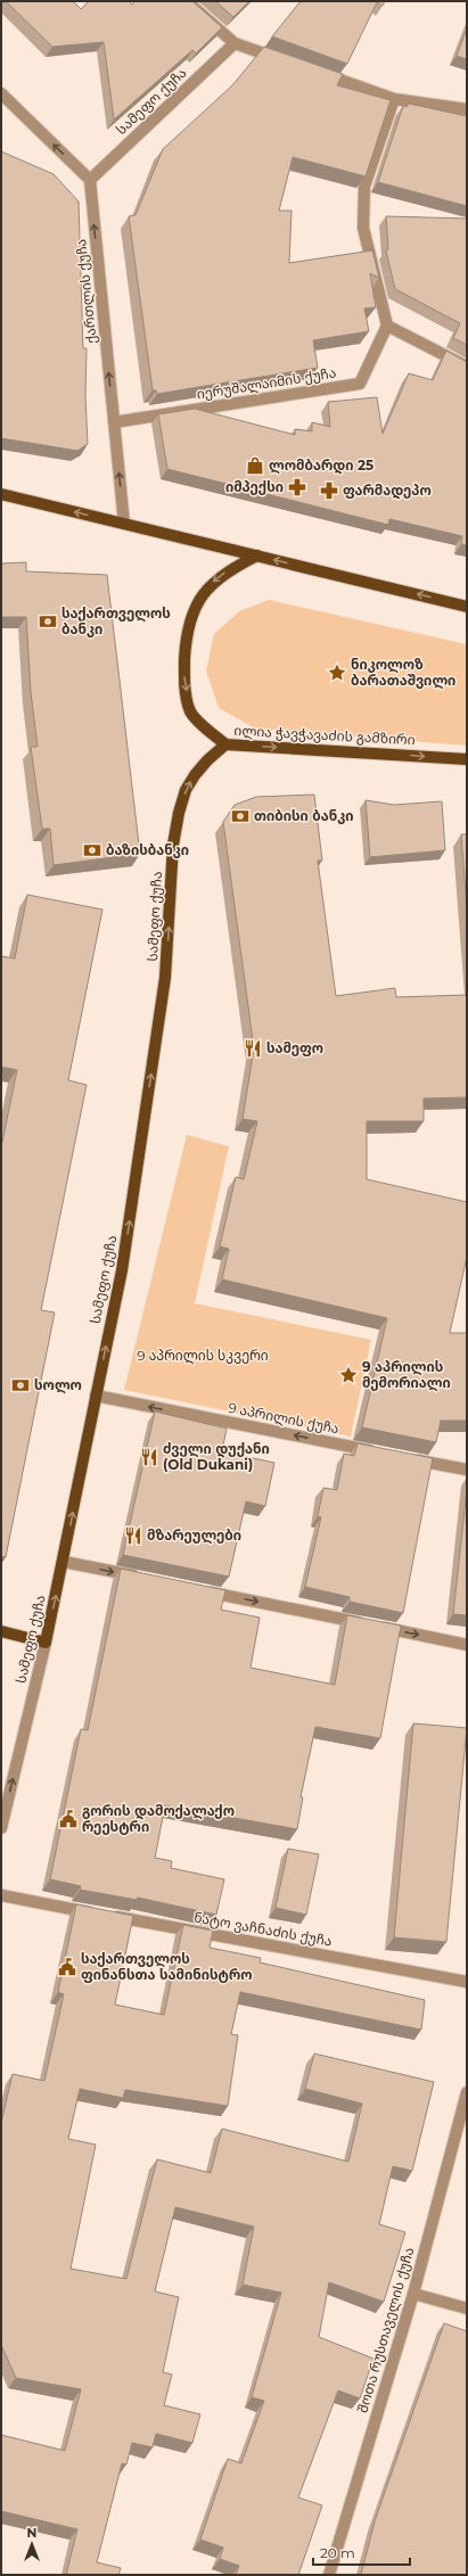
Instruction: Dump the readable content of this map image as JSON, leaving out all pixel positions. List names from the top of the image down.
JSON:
{
  "streets": {
    "main road": ["სამეფო ქუჩა", "ილია ჭავჭავაძის გამზირი"],
    "street": [
      "ქართლის ქუჩა",
      "იერუშალაიმის ქუჩა",
      "9 აპრილის ქუჩა",
      "ნატო ვაჩნაძის ქუჩა",
      "შოთა რუსთაველის ქუჩა"
    ]
  },
  "crossings": [
    ["სამეფო ქუჩა", "ქართლის ქუჩა"],
    ["სამეფო ქუჩა", "ილია ჭავჭავაძის გამზირი"],
    ["სამეფო ქუჩა", "9 აპრილის ქუჩა"],
    ["ქართლის ქუჩა", "იერუშალაიმის ქუჩა"]
  ],
  "one_way": ["სამეფო ქუჩა", "ქართლის ქუჩა", "9 აპრილის ქუჩა"],
  "parks": ["9 აპრილის სკვერი"],
  "places": {
    "shop": ["ლომბარდი 25"],
    "pharmacy": ["იმპექსი", "ფარმადეპო"],
    "bank": [
      "საქართველოს ბანკი",
      "თიბისი ბანკი",
      "ბაზისბანკი",
      "სოლო"
    ],
    "place": ["ნიკოლოზ ბარათაშვილი", "9 აპრილის მემორიალი"],
    "restaurant": ["სამეფო", "ძველი დუქანი (Old Dukani)", "მზარეულები"],
    "public building": ["გორის დამოქალაქო რეესტრი", "საქართველოს ფინანსთა სამინისტრო"]
  },
  "scale_bar": "20 m",
  "north": "top"
}
